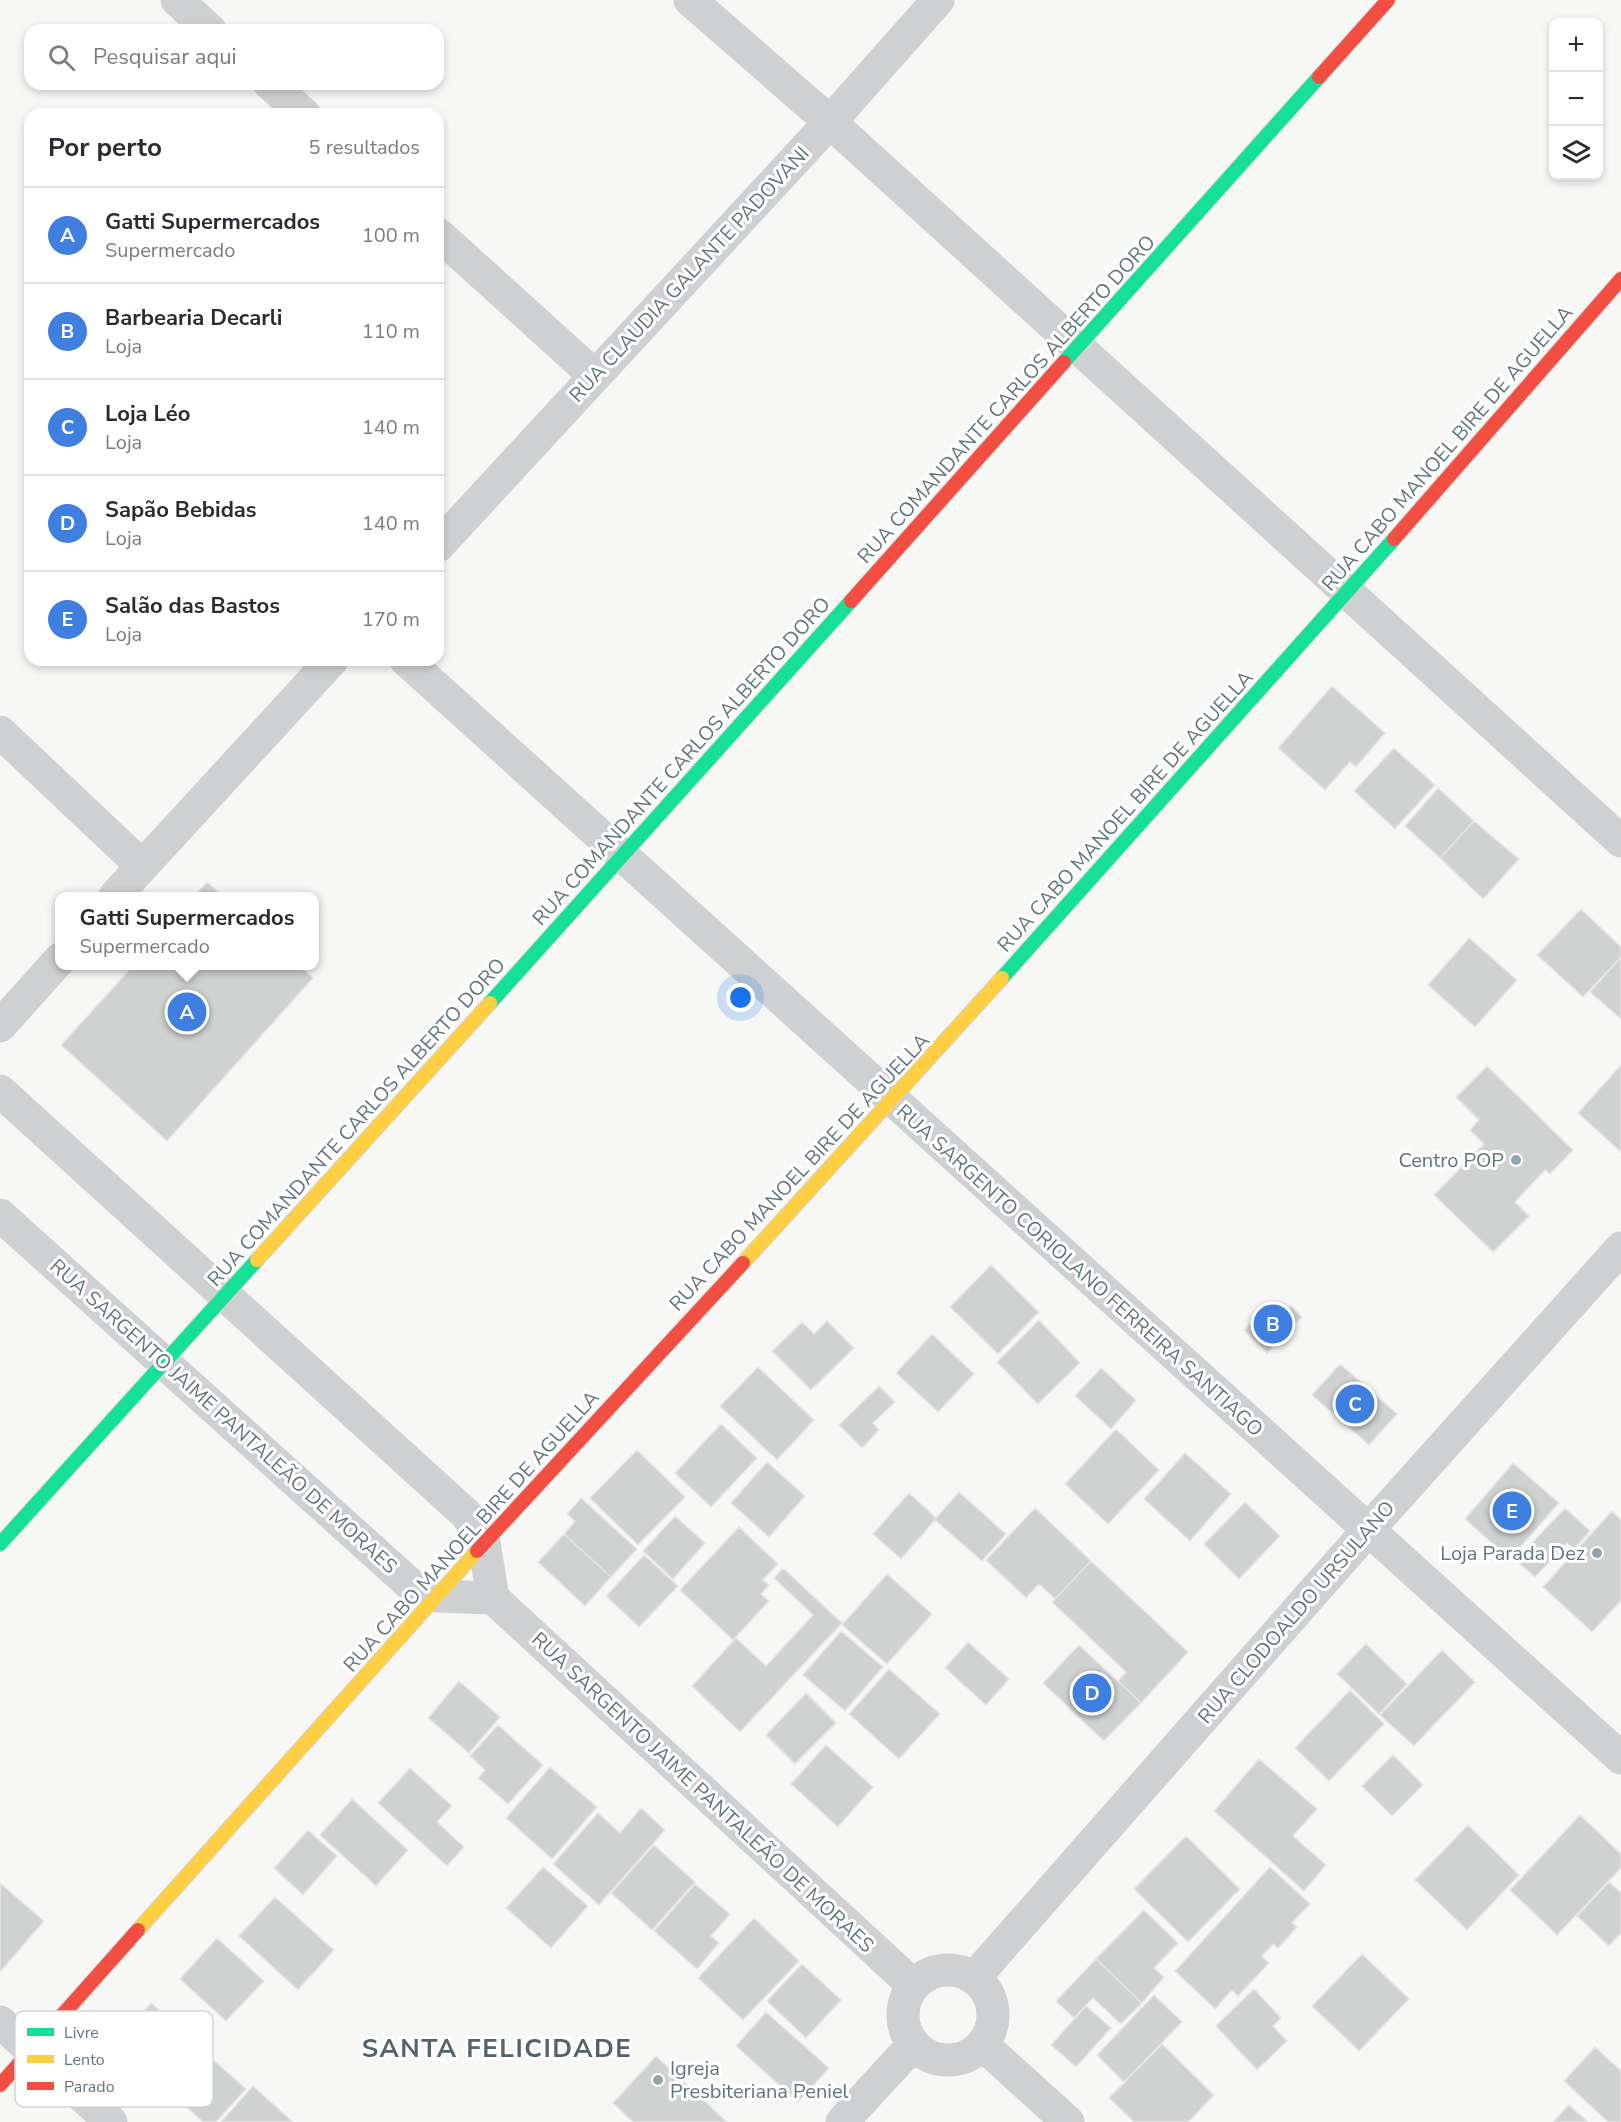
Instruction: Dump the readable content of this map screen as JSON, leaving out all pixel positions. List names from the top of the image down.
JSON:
{
  "streets": {
    "street": [
      "RUA CLAUDIA GALANTE PADOVANI",
      "RUA COMANDANTE CARLOS ALBERTO DORO",
      "RUA CABO MANOEL BIRE DE AGUELLA",
      "RUA SARGENTO CORIOLANO FERREIRA SANTIAGO",
      "RUA SARGENTO JAIME PANTALEÃO DE MORAES",
      "RUA CLODOALDO URSULANO"
    ]
  },
  "crossings": [
    ["RUA COMANDANTE CARLOS ALBERTO DORO", "RUA SARGENTO CORIOLANO FERREIRA SANTIAGO"],
    ["RUA COMANDANTE CARLOS ALBERTO DORO", "RUA SARGENTO JAIME PANTALEÃO DE MORAES"],
    ["RUA CABO MANOEL BIRE DE AGUELLA", "RUA SARGENTO CORIOLANO FERREIRA SANTIAGO"],
    ["RUA CABO MANOEL BIRE DE AGUELLA", "RUA SARGENTO JAIME PANTALEÃO DE MORAES"],
    ["RUA SARGENTO CORIOLANO FERREIRA SANTIAGO", "RUA CLODOALDO URSULANO"],
    ["RUA SARGENTO JAIME PANTALEÃO DE MORAES", "RUA CLODOALDO URSULANO"]
  ],
  "districts": ["SANTA FELICIDADE"],
  "places": ["Centro POP", "Loja Parada Dez", "Igreja Presbiteriana Peniel"],
  "legend": ["Livre", "Lento", "Parado"],
  "page": {
    "map_buttons": ["+", "−"],
    "search": "Pesquisar aqui",
    "heading": ["Por perto", "5 resultados"],
    "list": [
      {
        "mark": "A",
        "name": "Gatti Supermercados",
        "note": "Supermercado",
        "value": "100 m"
      },
      {
        "mark": "B",
        "name": "Barbearia Decarli",
        "note": "Loja",
        "value": "110 m"
      },
      {
        "mark": "C",
        "name": "Loja Léo",
        "note": "Loja",
        "value": "140 m"
      },
      {
        "mark": "D",
        "name": "Sapão Bebidas",
        "note": "Loja",
        "value": "140 m"
      },
      {
        "mark": "E",
        "name": "Salão das Bastos",
        "note": "Loja",
        "value": "170 m"
      }
    ],
    "popup": ["Gatti Supermercados", "Supermercado"],
    "pins": [
      "A",
      "B",
      "C",
      "E",
      "D"
    ]
  }
}
